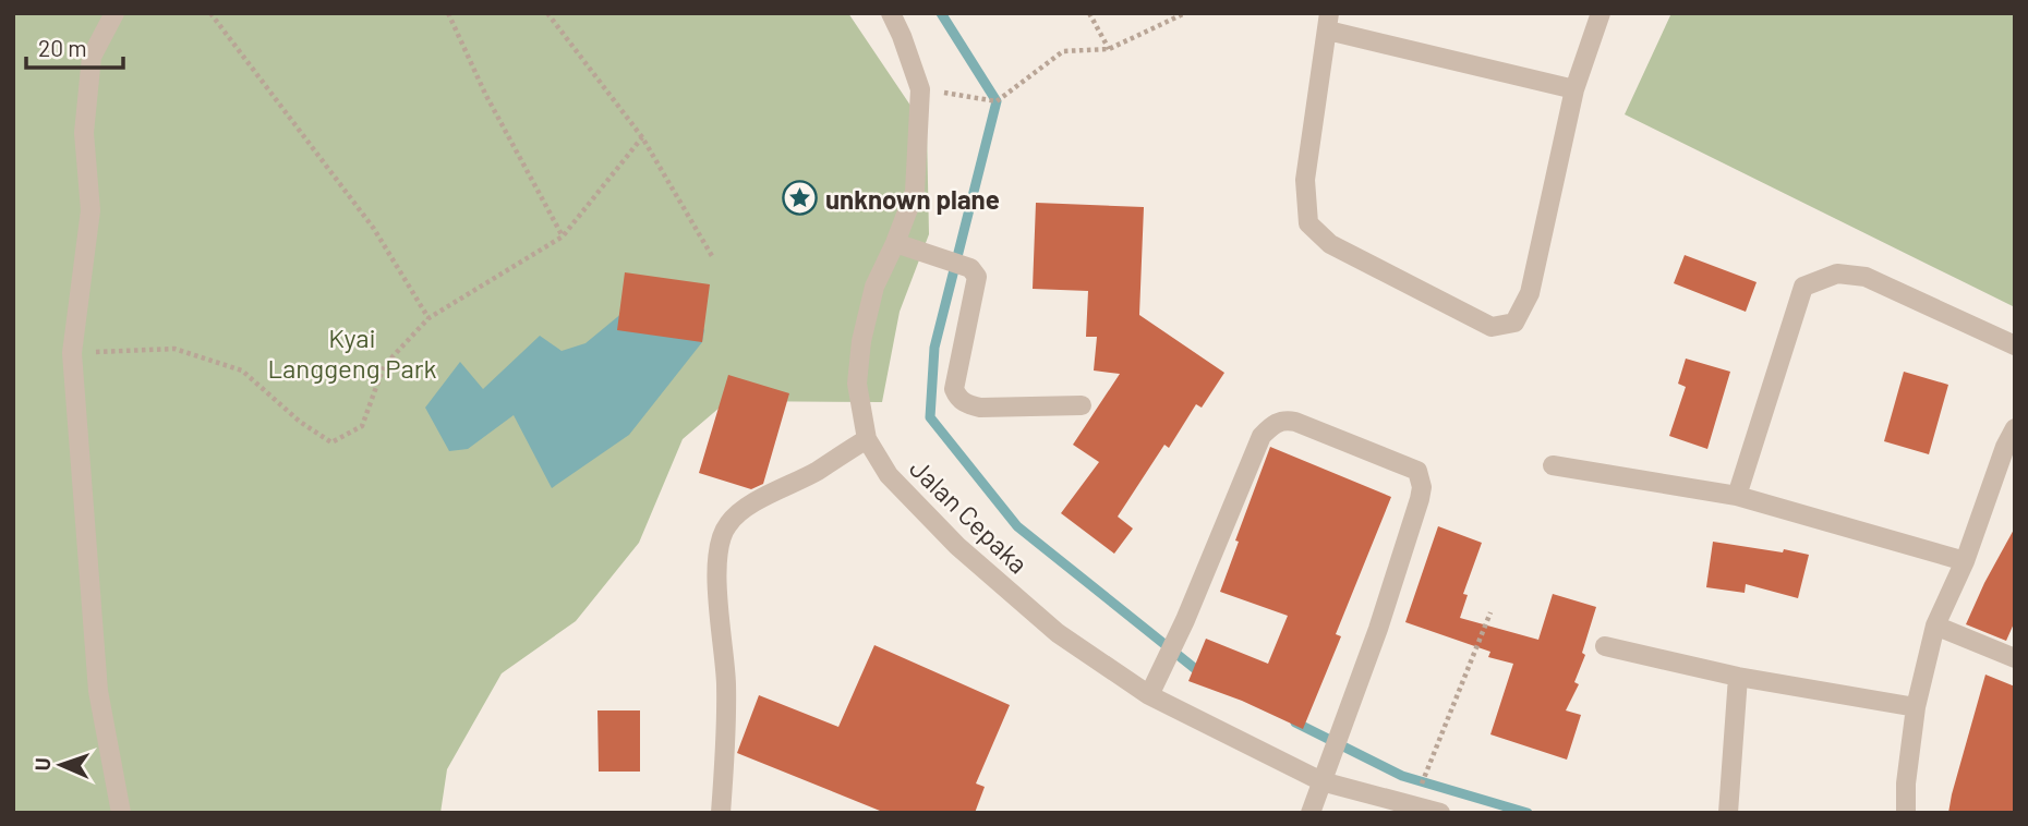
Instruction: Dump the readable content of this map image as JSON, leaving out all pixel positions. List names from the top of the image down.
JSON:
{
  "streets": {
    "street": ["Jalan Cepaka"]
  },
  "parks": ["Kyai Langgeng Park"],
  "places": {
    "place": ["unknown plane"]
  },
  "scale_bar": "20 m",
  "north": "left"
}
